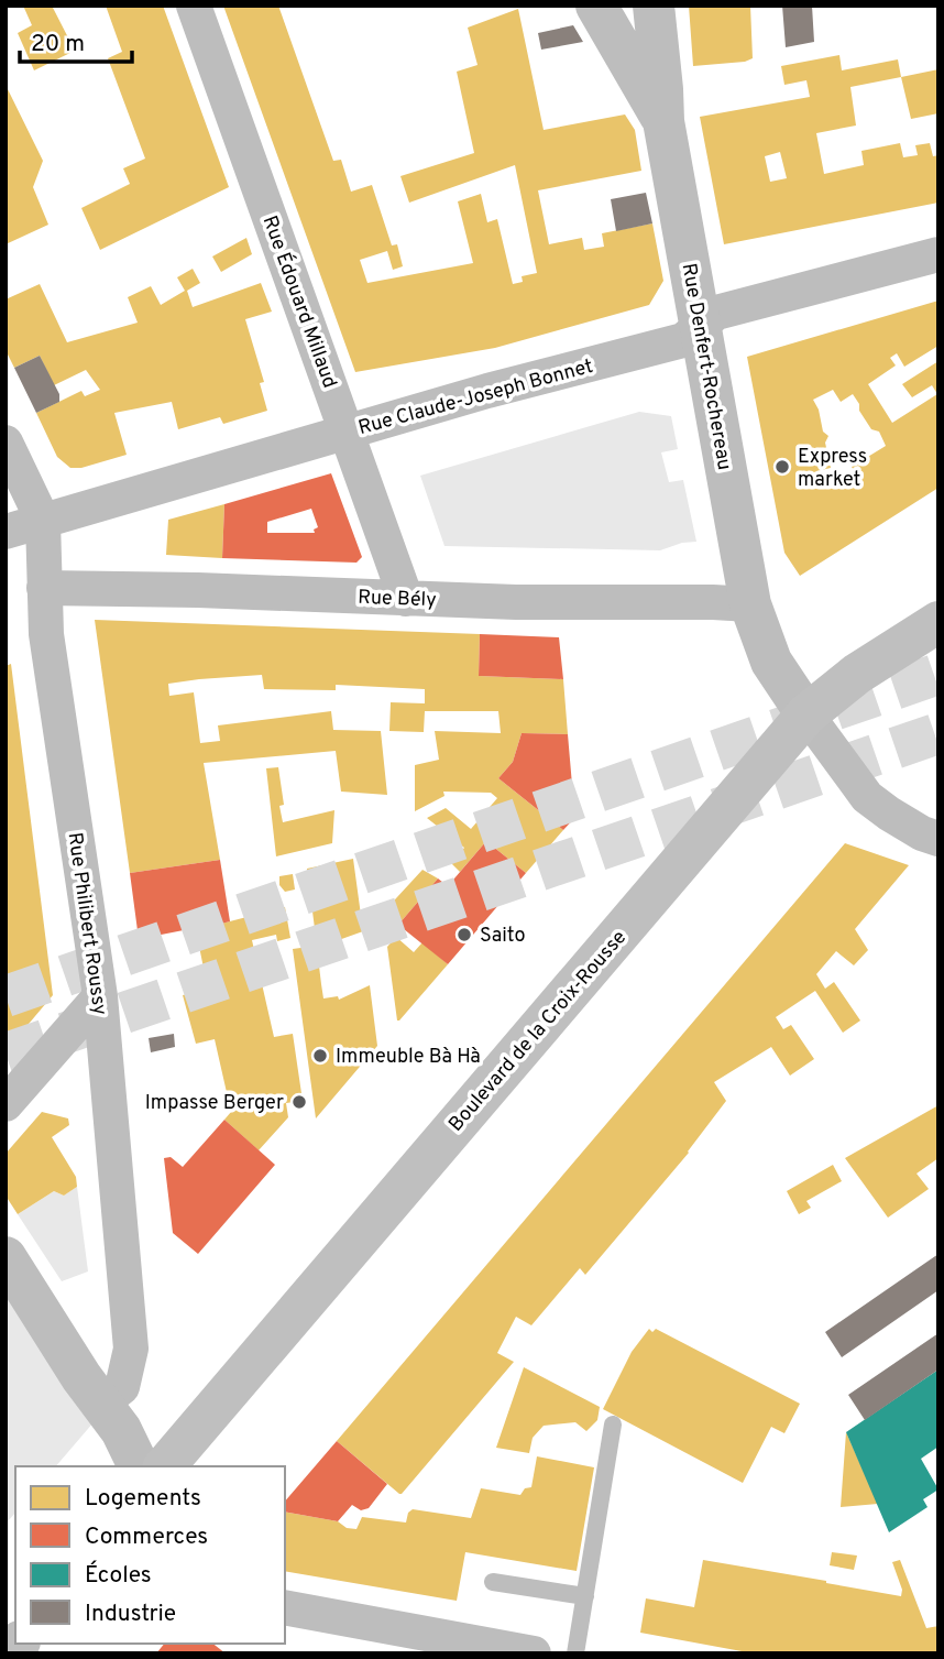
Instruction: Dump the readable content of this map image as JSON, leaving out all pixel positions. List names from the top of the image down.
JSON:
{
  "streets": {
    "main road": ["Boulevard de la Croix-Rousse"],
    "street": [
      "Rue Édouard Millaud",
      "Rue Denfert-Rochereau",
      "Rue Claude-Joseph Bonnet",
      "Rue Bély",
      "Rue Philibert Roussy"
    ]
  },
  "crossings": [
    ["Rue Édouard Millaud", "Rue Claude-Joseph Bonnet"],
    ["Rue Édouard Millaud", "Rue Bély"],
    ["Rue Denfert-Rochereau", "Rue Claude-Joseph Bonnet"],
    ["Rue Denfert-Rochereau", "Rue Bély"],
    ["Rue Denfert-Rochereau", "Boulevard de la Croix-Rousse"],
    ["Rue Claude-Joseph Bonnet", "Rue Philibert Roussy"],
    ["Rue Bély", "Rue Philibert Roussy"]
  ],
  "places": [
    "Express market",
    "Saito",
    "Immeuble Bà Hà",
    "Impasse Berger"
  ],
  "legend": [
    "Logements",
    "Commerces",
    "Écoles",
    "Industrie"
  ],
  "scale_bar": "20 m"
}
